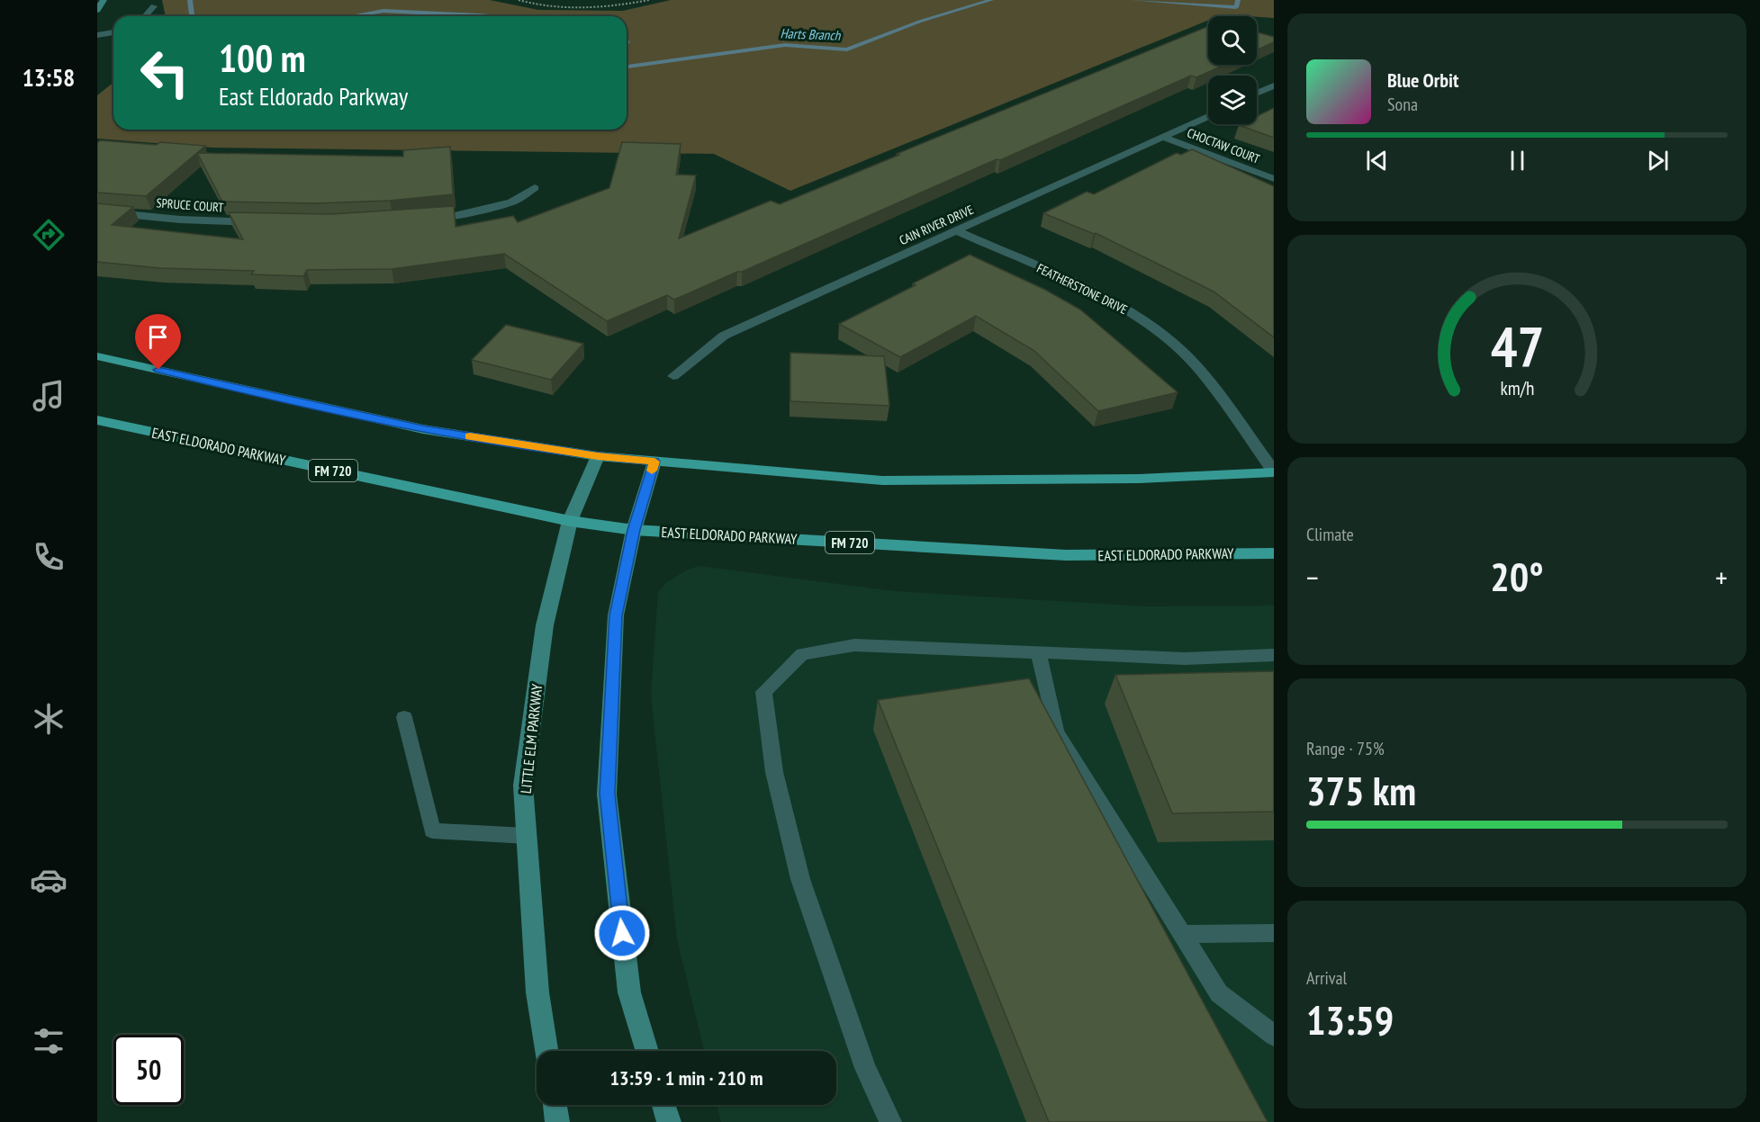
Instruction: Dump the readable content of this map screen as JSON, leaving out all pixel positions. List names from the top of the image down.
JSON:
{
  "streets": {
    "main road": ["EAST ELDORADO PARKWAY", "FM 720", "LITTLE ELM PARKWAY"],
    "street": [
      "CHOCTAW COURT",
      "SPRUCE COURT",
      "CAIN RIVER DRIVE",
      "FEATHERSTONE DRIVE"
    ]
  },
  "crossings": [
    ["CHOCTAW COURT", "CAIN RIVER DRIVE"],
    ["CAIN RIVER DRIVE", "FEATHERSTONE DRIVE"],
    ["EAST ELDORADO PARKWAY", "LITTLE ELM PARKWAY"]
  ],
  "water": ["Harts Branch"],
  "page": {
    "tabs": "13:58",
    "turn": ["100 m", "East Eldorado Parkway"],
    "song": ["Blue Orbit", "Sona"],
    "tile": [
      "Climate",
      ["Range · 75%", "375 km"],
      ["Arrival", "13:59"]
    ],
    "heat": ["−", "20°", "+"],
    "limit": "50",
    "trip": "13:59 · 1 min · 210 m",
    "gauge": ["47", "km/h"]
  }
}
